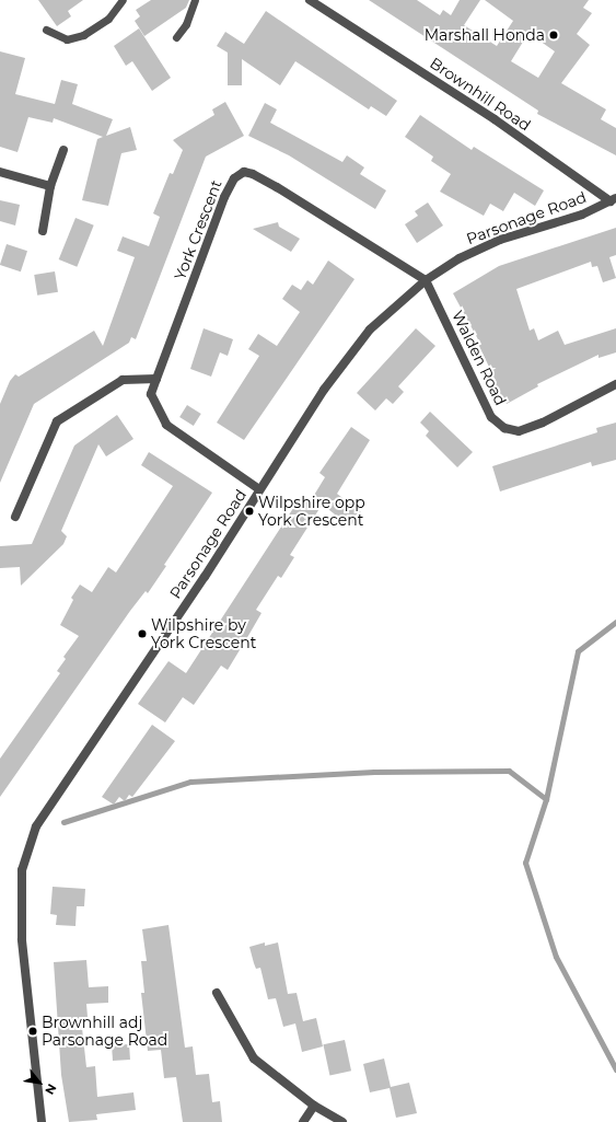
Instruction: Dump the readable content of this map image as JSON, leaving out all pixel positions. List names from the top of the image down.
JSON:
{
  "streets": {
    "street": [
      "Brownhill Road",
      "Parsonage Road",
      "York Crescent",
      "Walden Road"
    ]
  },
  "crossings": [
    ["Brownhill Road", "Parsonage Road"],
    ["Parsonage Road", "York Crescent"],
    ["Parsonage Road", "Walden Road"],
    ["York Crescent", "Walden Road"]
  ],
  "places": [
    "Marshall Honda",
    "Wilpshire opp York Crescent",
    "Wilpshire by York Crescent",
    "Brownhill adj Parsonage Road"
  ],
  "north": "bottom right"
}
